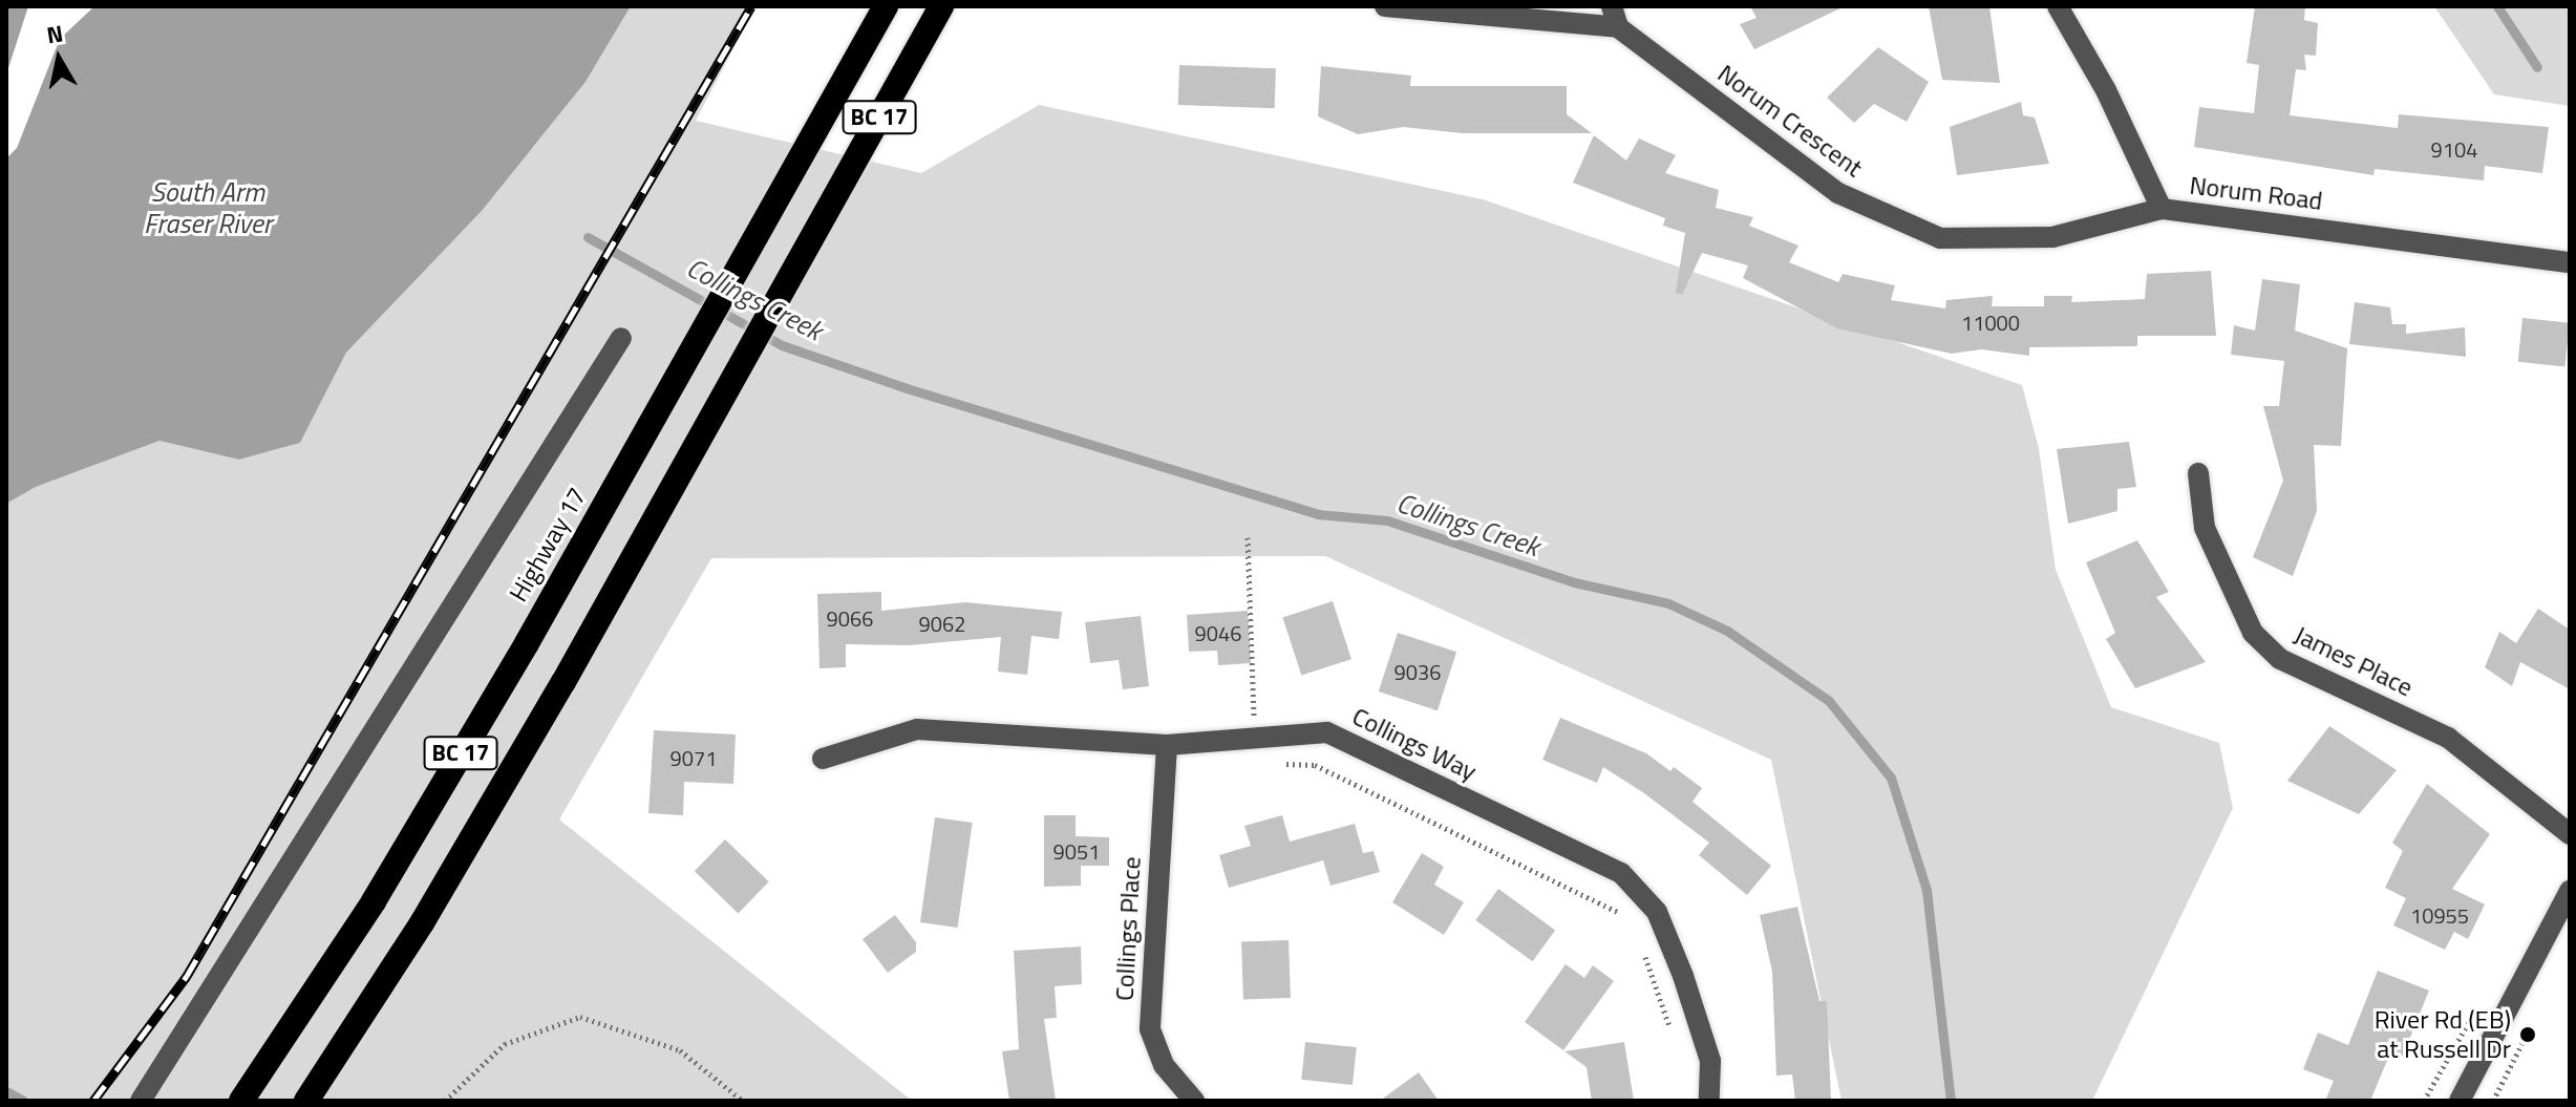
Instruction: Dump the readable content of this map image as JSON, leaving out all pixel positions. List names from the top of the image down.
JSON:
{
  "streets": {
    "highway": ["BC 17", "Highway 17"],
    "street": [
      "Norum Crescent",
      "Norum Road",
      "James Place",
      "Collings Way",
      "Collings Place"
    ]
  },
  "crossings": [
    ["Norum Crescent", "Norum Road"],
    ["Collings Way", "Collings Place"]
  ],
  "water": ["South Arm Fraser River", "Collings Creek"],
  "places": ["River Rd (EB) at Russell Dr"],
  "house_numbers": [
    "9104",
    "11000",
    "9066",
    "9062",
    "9046",
    "9036",
    "9071",
    "9051",
    "10955"
  ],
  "north": "top"
}
